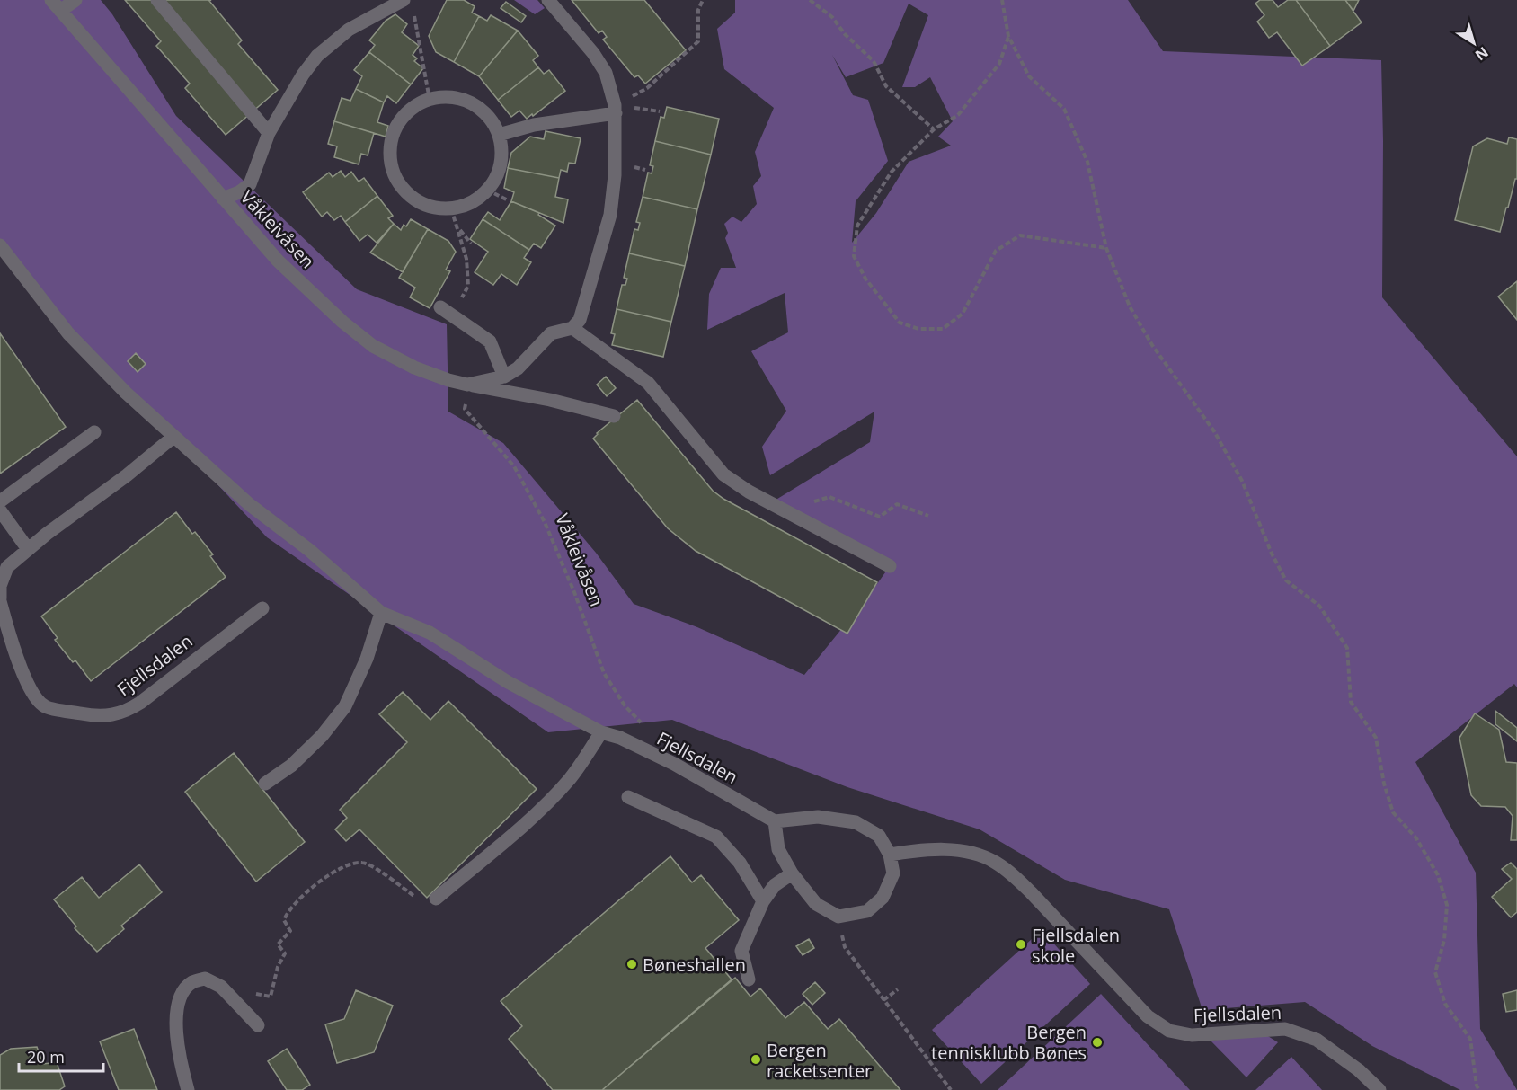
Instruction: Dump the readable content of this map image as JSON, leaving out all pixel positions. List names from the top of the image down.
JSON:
{
  "streets": {
    "street": ["Våkleivåsen", "Fjellsdalen"]
  },
  "crossings": [
    ["Våkleivåsen", "Fjellsdalen"]
  ],
  "places": [
    "Fjellsdalen skole",
    "Bøneshallen",
    "Bergen tennisklubb Bønes",
    "Bergen racketsenter"
  ],
  "scale_bar": "20 m",
  "north": "bottom right"
}
